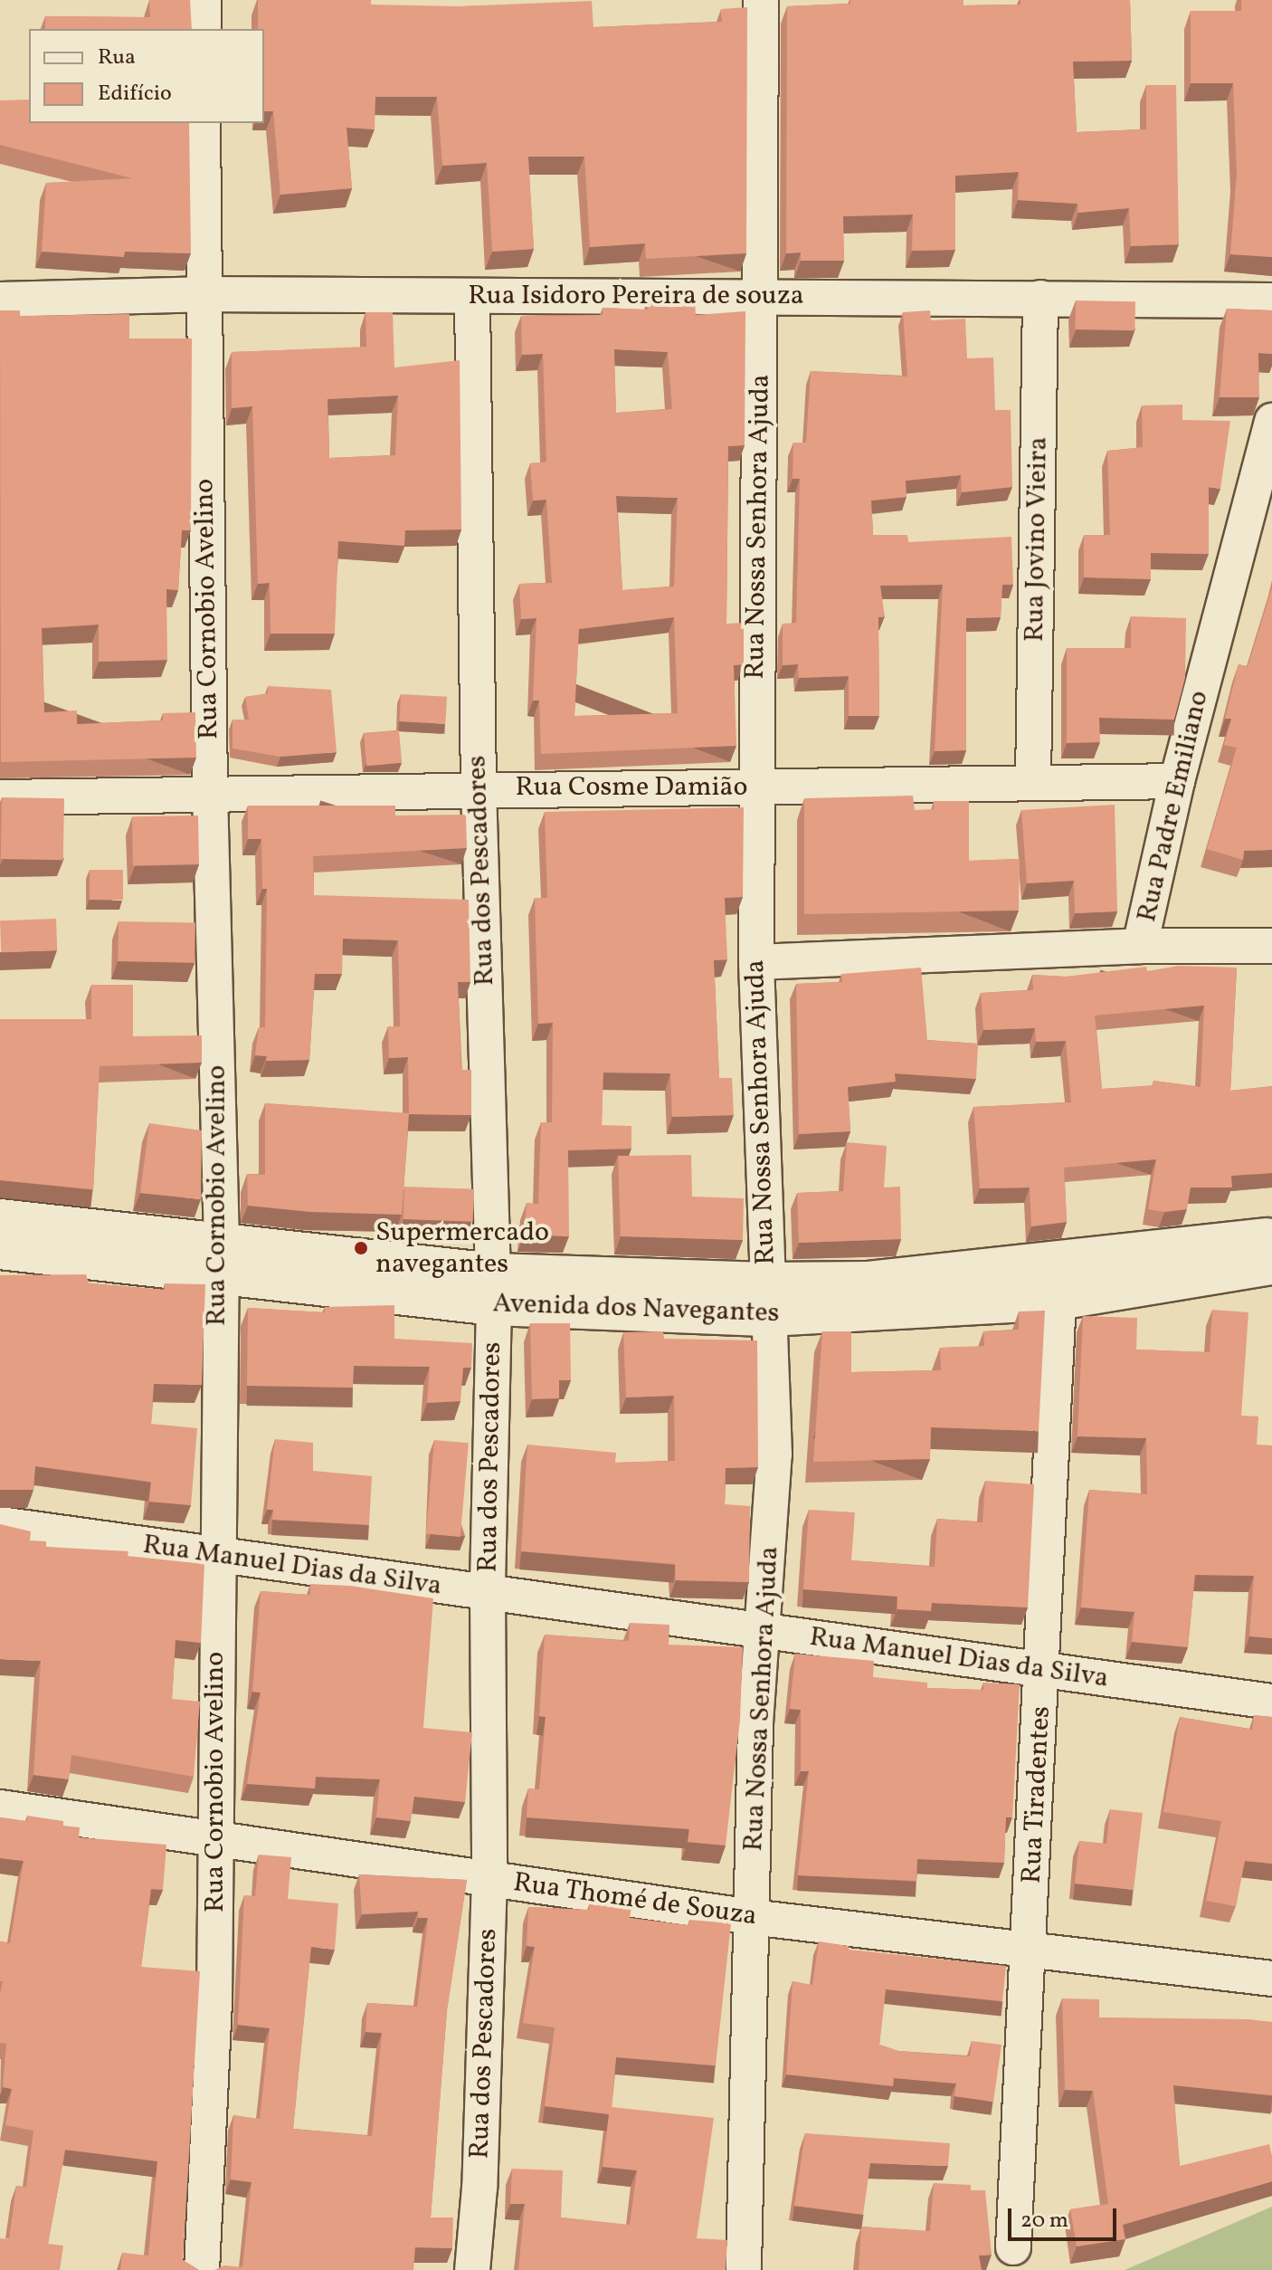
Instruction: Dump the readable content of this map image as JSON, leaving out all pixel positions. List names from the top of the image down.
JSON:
{
  "streets": {
    "main road": ["Avenida dos Navegantes"],
    "street": [
      "Rua Isidoro Pereira de souza",
      "Rua Nossa Senhora Ajuda",
      "Rua Jovino Vieira",
      "Rua Cornobio Avelino",
      "Rua Cosme Damião",
      "Rua Padre Emiliano",
      "Rua dos Pescadores",
      "Rua Manuel Dias da Silva",
      "Rua Tiradentes",
      "Rua Thomé de Souza"
    ]
  },
  "crossings": [
    ["Rua Isidoro Pereira de souza", "Rua Nossa Senhora Ajuda"],
    ["Rua Isidoro Pereira de souza", "Rua Jovino Vieira"],
    ["Rua Isidoro Pereira de souza", "Rua Cornobio Avelino"],
    ["Rua Isidoro Pereira de souza", "Rua dos Pescadores"],
    ["Rua Nossa Senhora Ajuda", "Rua Cosme Damião"],
    ["Rua Nossa Senhora Ajuda", "Rua Padre Emiliano"],
    ["Rua Nossa Senhora Ajuda", "Avenida dos Navegantes"],
    ["Rua Nossa Senhora Ajuda", "Rua Manuel Dias da Silva"],
    ["Rua Nossa Senhora Ajuda", "Rua Thomé de Souza"],
    ["Rua Jovino Vieira", "Rua Cosme Damião"],
    ["Rua Cornobio Avelino", "Rua Cosme Damião"],
    ["Rua Cornobio Avelino", "Avenida dos Navegantes"],
    ["Rua Cornobio Avelino", "Rua Manuel Dias da Silva"],
    ["Rua Cornobio Avelino", "Rua Thomé de Souza"],
    ["Rua Cosme Damião", "Rua Padre Emiliano"],
    ["Rua Cosme Damião", "Rua dos Pescadores"],
    ["Rua dos Pescadores", "Avenida dos Navegantes"],
    ["Rua dos Pescadores", "Rua Manuel Dias da Silva"],
    ["Rua dos Pescadores", "Rua Thomé de Souza"],
    ["Avenida dos Navegantes", "Rua Tiradentes"],
    ["Rua Manuel Dias da Silva", "Rua Tiradentes"],
    ["Rua Tiradentes", "Rua Thomé de Souza"]
  ],
  "places": ["Supermercado navegantes"],
  "legend": ["Rua", "Edifício"],
  "scale_bar": "20 m"
}
